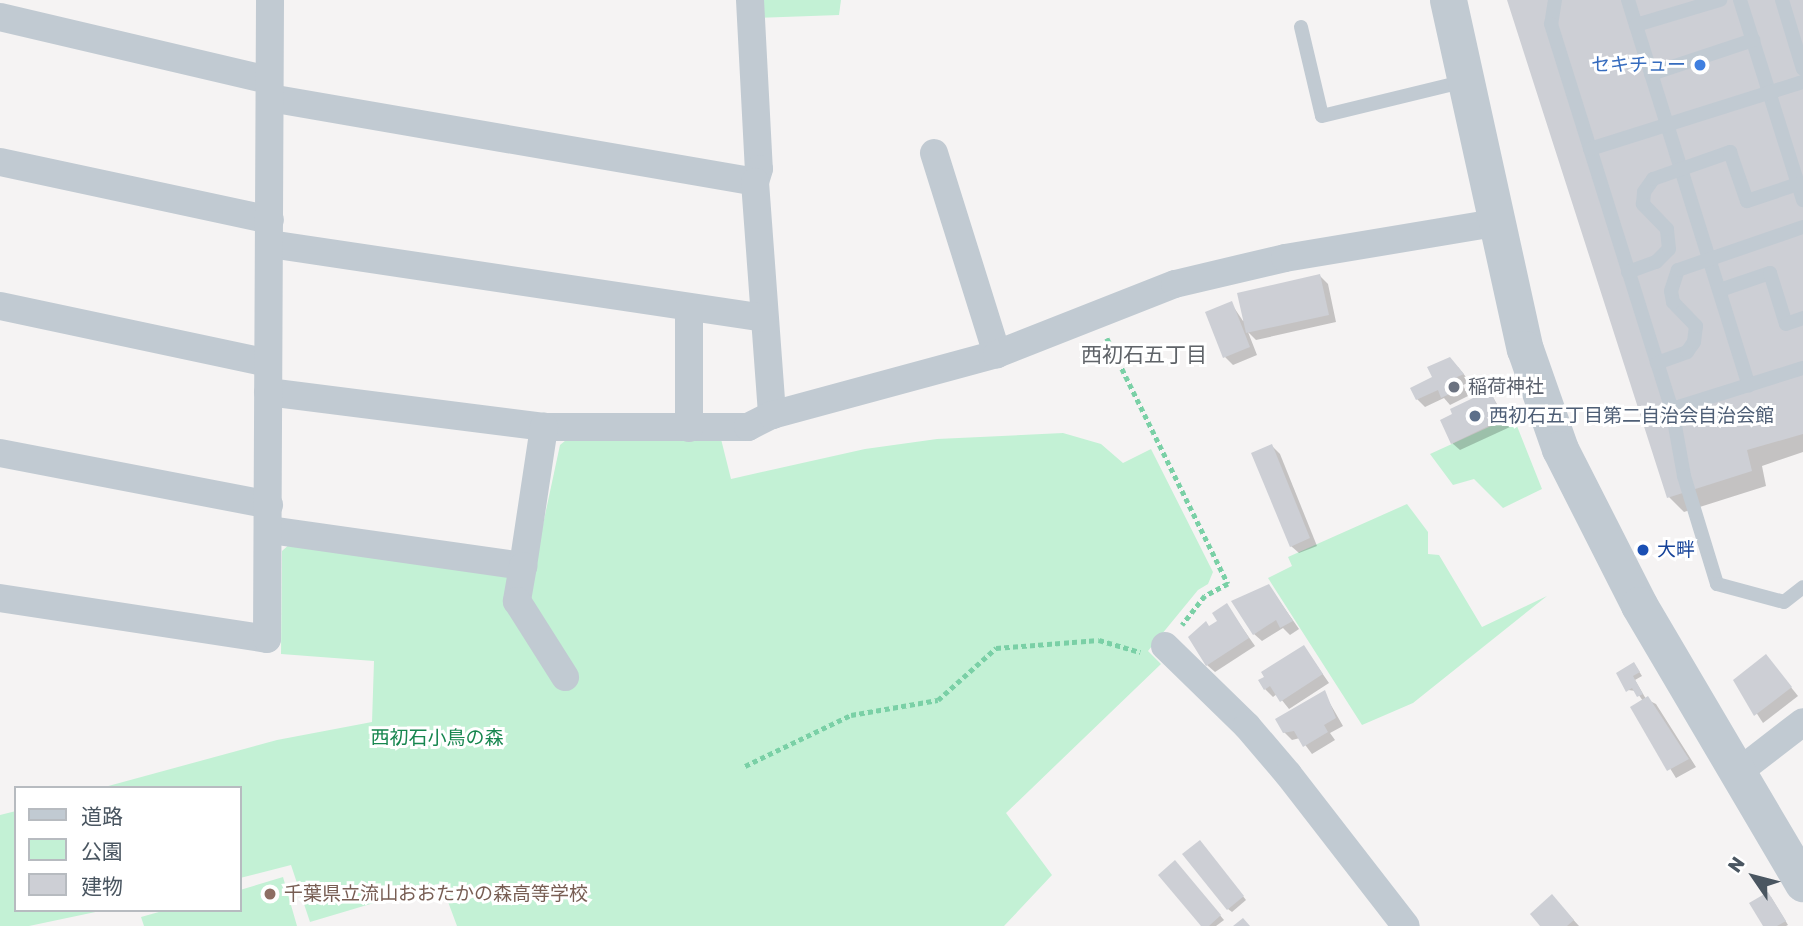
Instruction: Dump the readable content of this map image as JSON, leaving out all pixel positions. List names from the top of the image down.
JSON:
{
  "districts": ["西初石五丁目"],
  "parks": ["西初石小鳥の森"],
  "places": [
    "セキチュー",
    "稲荷神社",
    "西初石五丁目第二自治会自治会館",
    "大畔",
    "千葉県立流山おおたかの森高等学校"
  ],
  "legend": ["道路", "公園", "建物"],
  "north": "top left"
}
